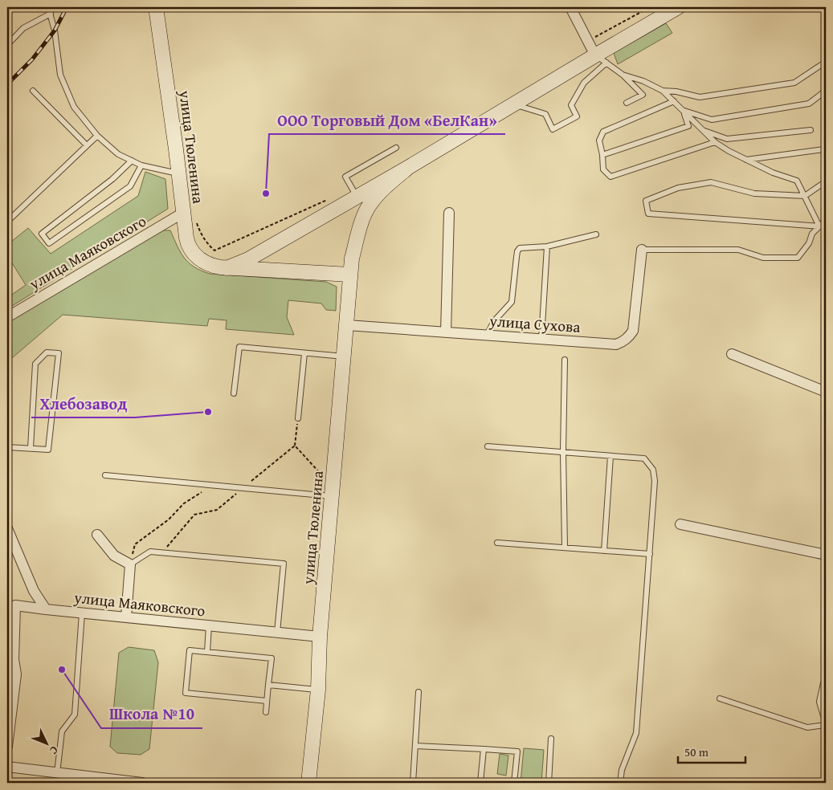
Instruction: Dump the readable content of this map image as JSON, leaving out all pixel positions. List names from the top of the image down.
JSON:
{
  "streets": {
    "main road": ["улица Тюленина"],
    "street": ["улица Маяковского", "улица Сухова"]
  },
  "crossings": [
    ["улица Тюленина", "улица Маяковского"],
    ["улица Тюленина", "улица Сухова"]
  ],
  "places": ["ООО Торговый Дом «БелКан»", "Хлебозавод", "Школа №10"],
  "scale_bar": "50 m",
  "north": "bottom right"
}
